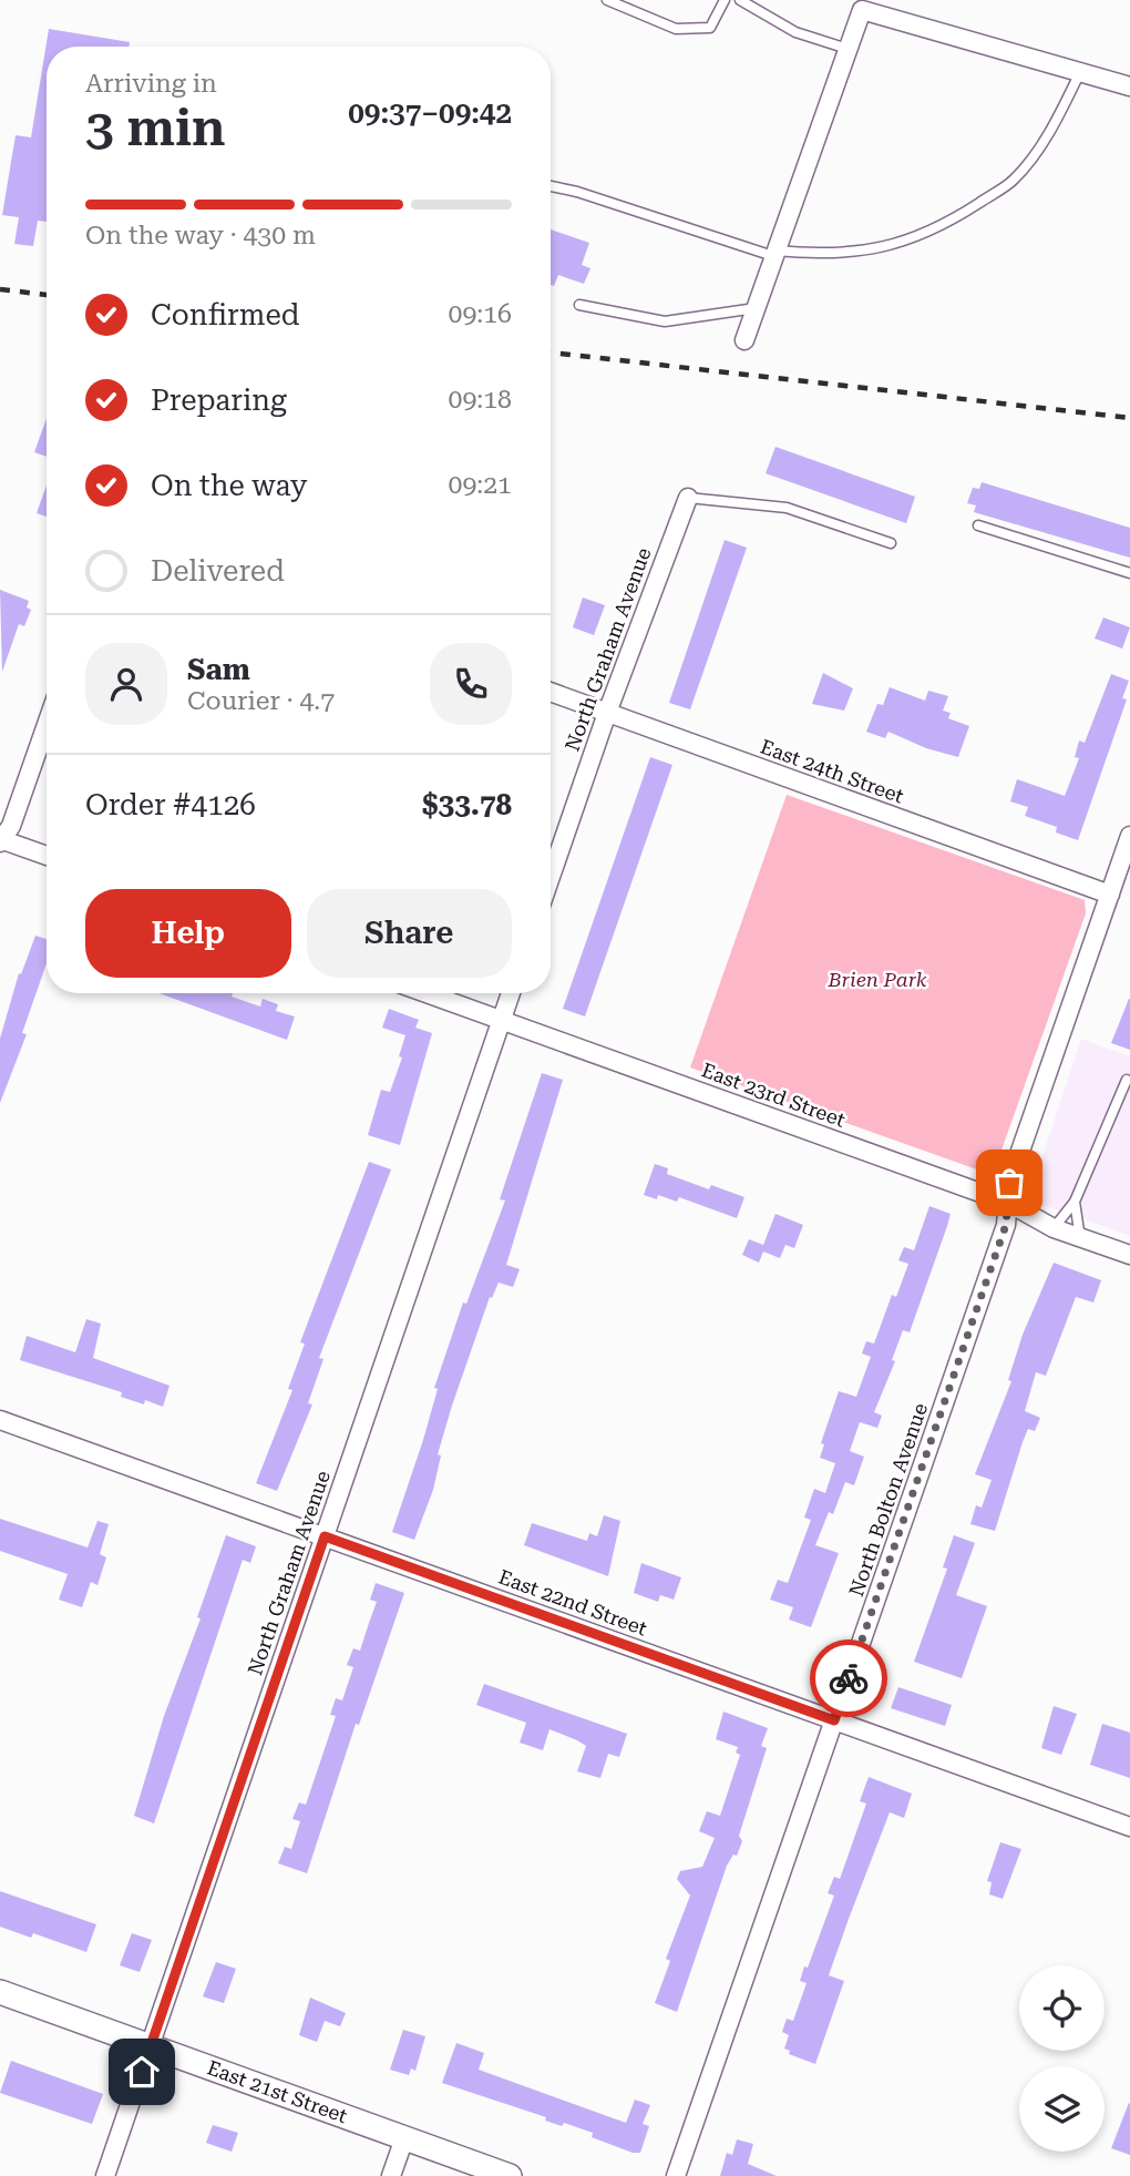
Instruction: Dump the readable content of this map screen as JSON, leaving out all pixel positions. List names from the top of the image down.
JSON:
{
  "streets": {
    "main road": ["East 21st Street"],
    "street": [
      "North Graham Avenue",
      "East 24th Street",
      "East 23rd Street",
      "North Bolton Avenue",
      "East 22nd Street"
    ]
  },
  "crossings": [
    ["North Graham Avenue", "East 24th Street"],
    ["North Graham Avenue", "East 23rd Street"],
    ["North Graham Avenue", "East 22nd Street"],
    ["North Graham Avenue", "East 21st Street"],
    ["East 24th Street", "North Bolton Avenue"],
    ["East 23rd Street", "North Bolton Avenue"],
    ["North Bolton Avenue", "East 22nd Street"]
  ],
  "parks": ["Brien Park"],
  "page": {
    "heading": ["3 min", "Arriving in", "09:37–09:42"],
    "panel": [
      "Sam",
      "Courier · 4.7",
      "Order #4126",
      "$33.78"
    ],
    "bar": "On the way · 430 m",
    "list": [
      ["Confirmed", "09:16"],
      ["Preparing", "09:18"],
      ["On the way", "09:21"],
      "Delivered"
    ],
    "buttons": ["Help", "Share"]
  }
}
